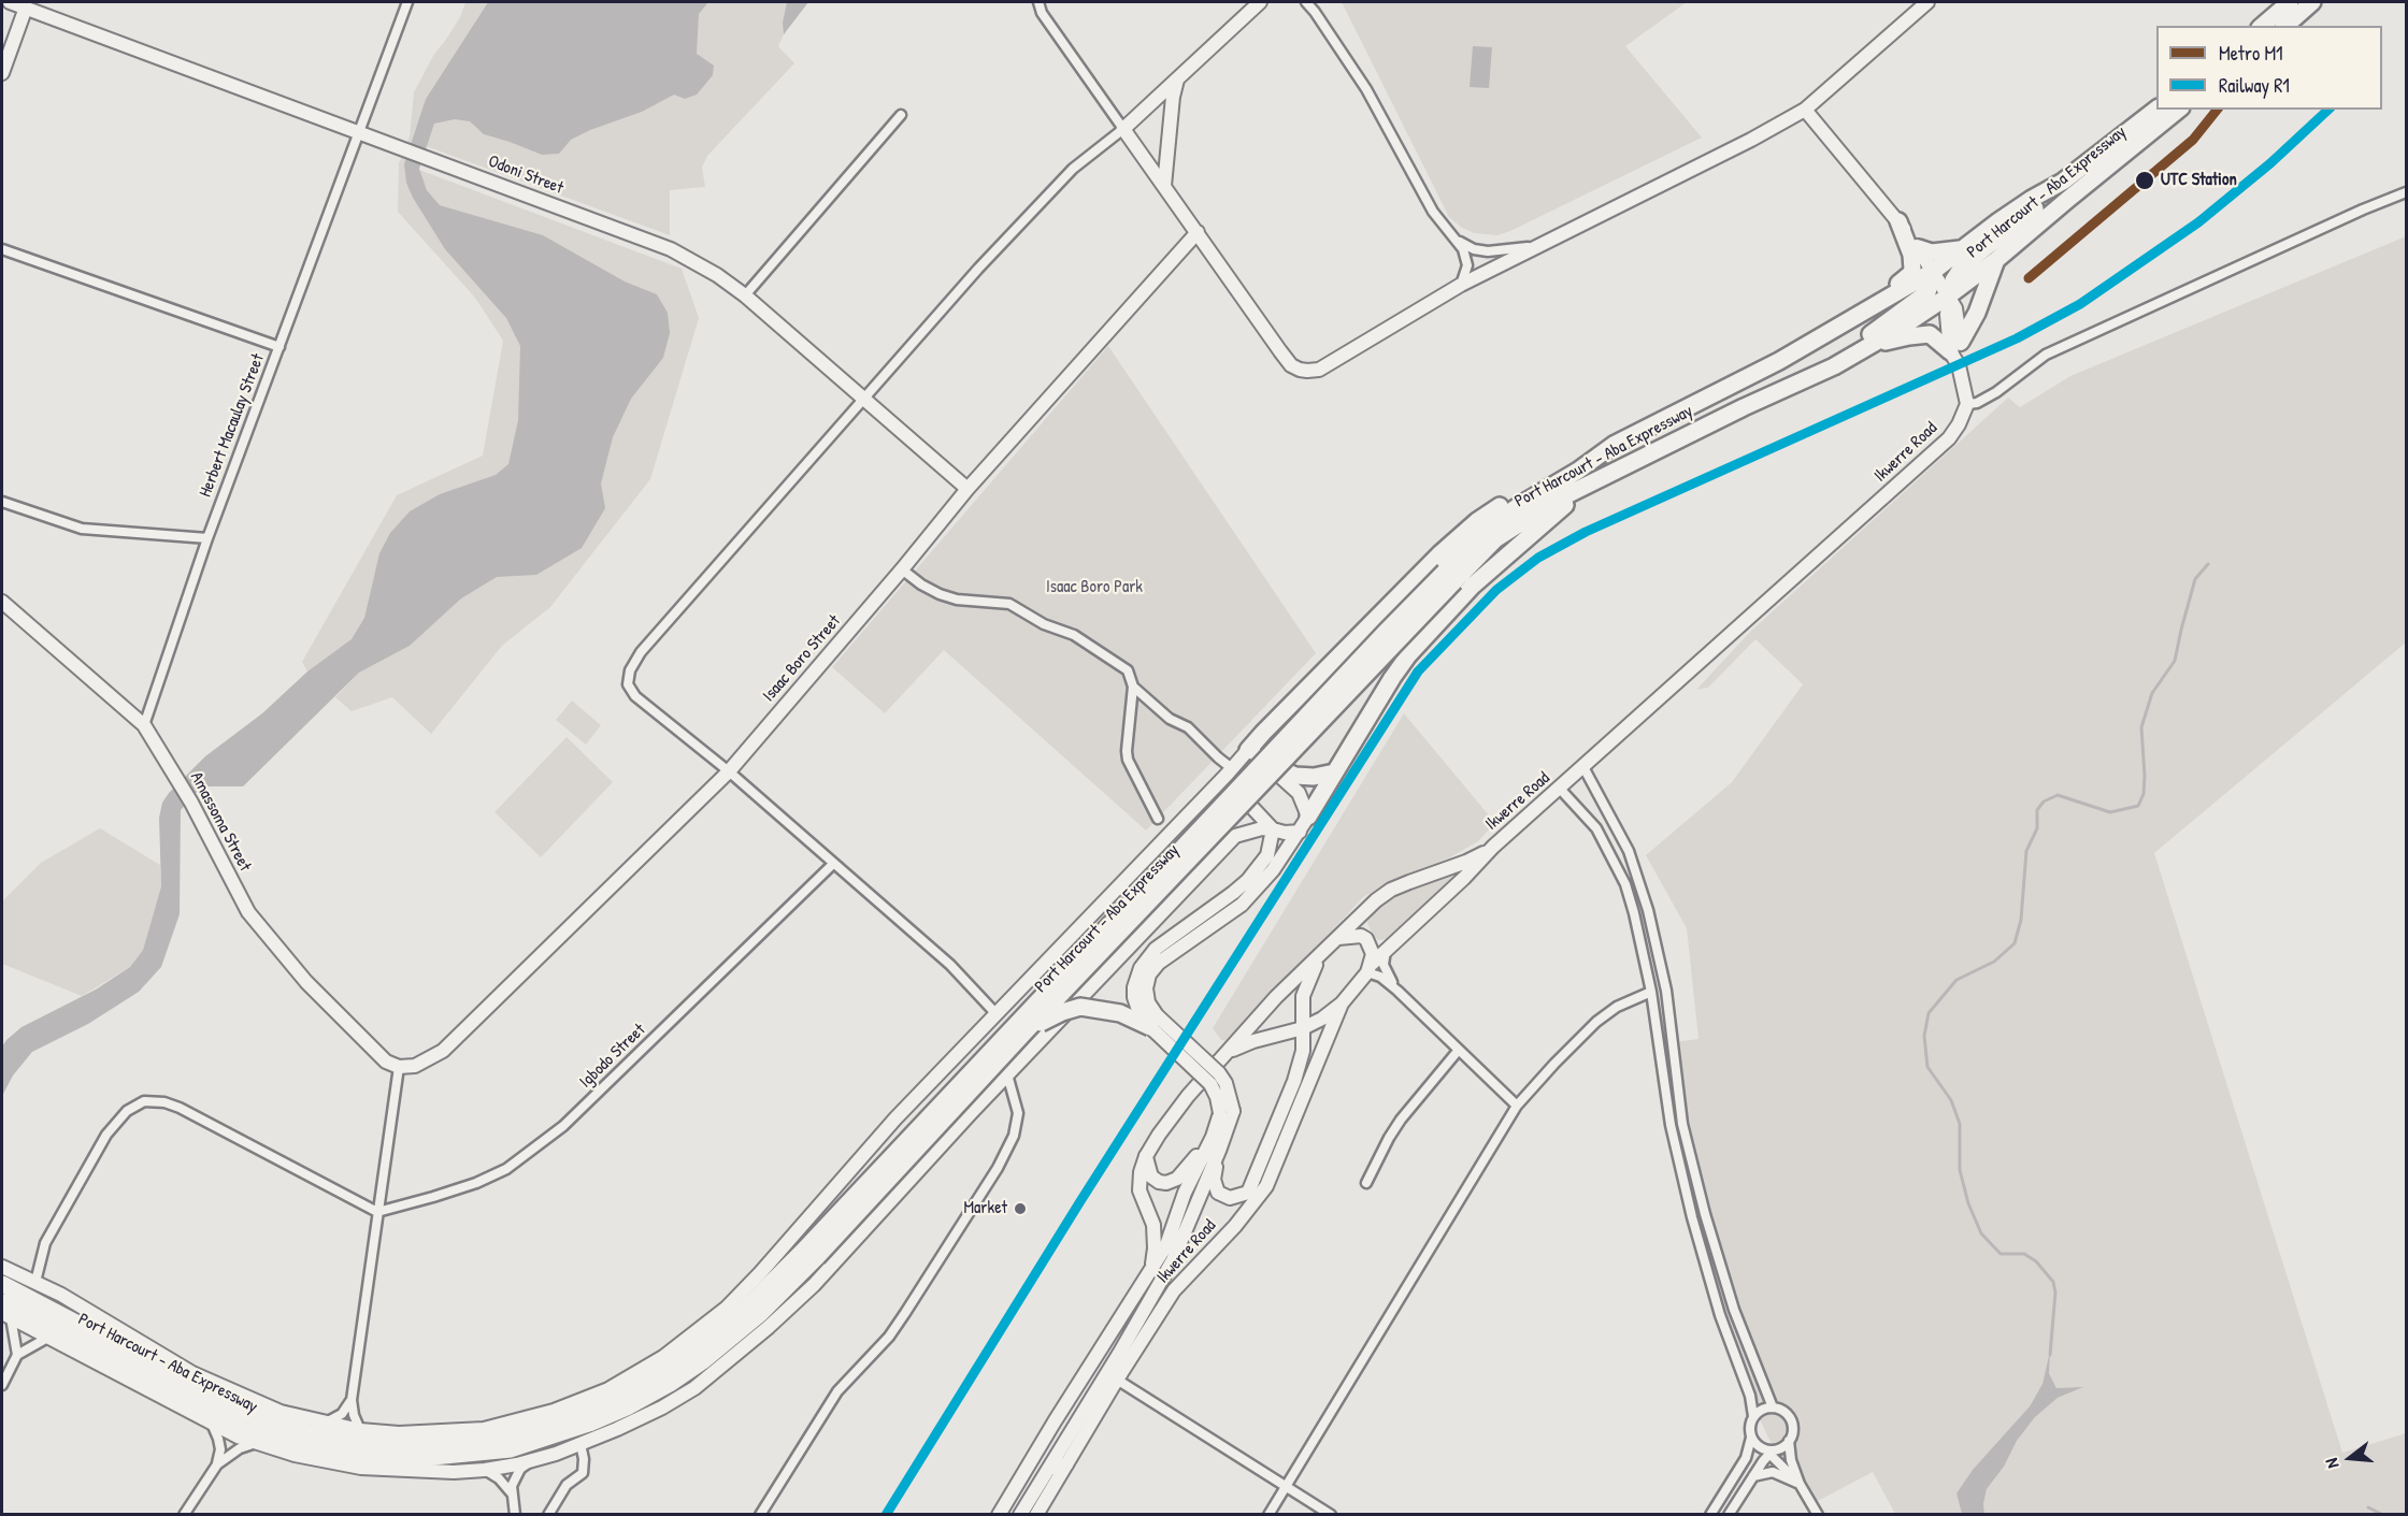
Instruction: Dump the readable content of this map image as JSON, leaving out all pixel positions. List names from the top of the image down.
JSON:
{
  "streets": {
    "highway": ["Port Harcourt - Aba Expressway"],
    "street": [
      "Odoni Street",
      "Herbert Macaulay Street",
      "Ikwerre Road",
      "Isaac Boro Street",
      "Amassoma Street",
      "Igbodo Street"
    ]
  },
  "crossings": [
    ["Odoni Street", "Herbert Macaulay Street"],
    ["Odoni Street", "Isaac Boro Street"],
    ["Herbert Macaulay Street", "Amassoma Street"],
    ["Isaac Boro Street", "Amassoma Street"]
  ],
  "parks": ["Isaac Boro Park"],
  "places": ["UTC Station", "Market"],
  "lines": ["metro line M1", "rail line R1"],
  "legend": ["Metro M1", "Railway R1"],
  "north": "left"
}
